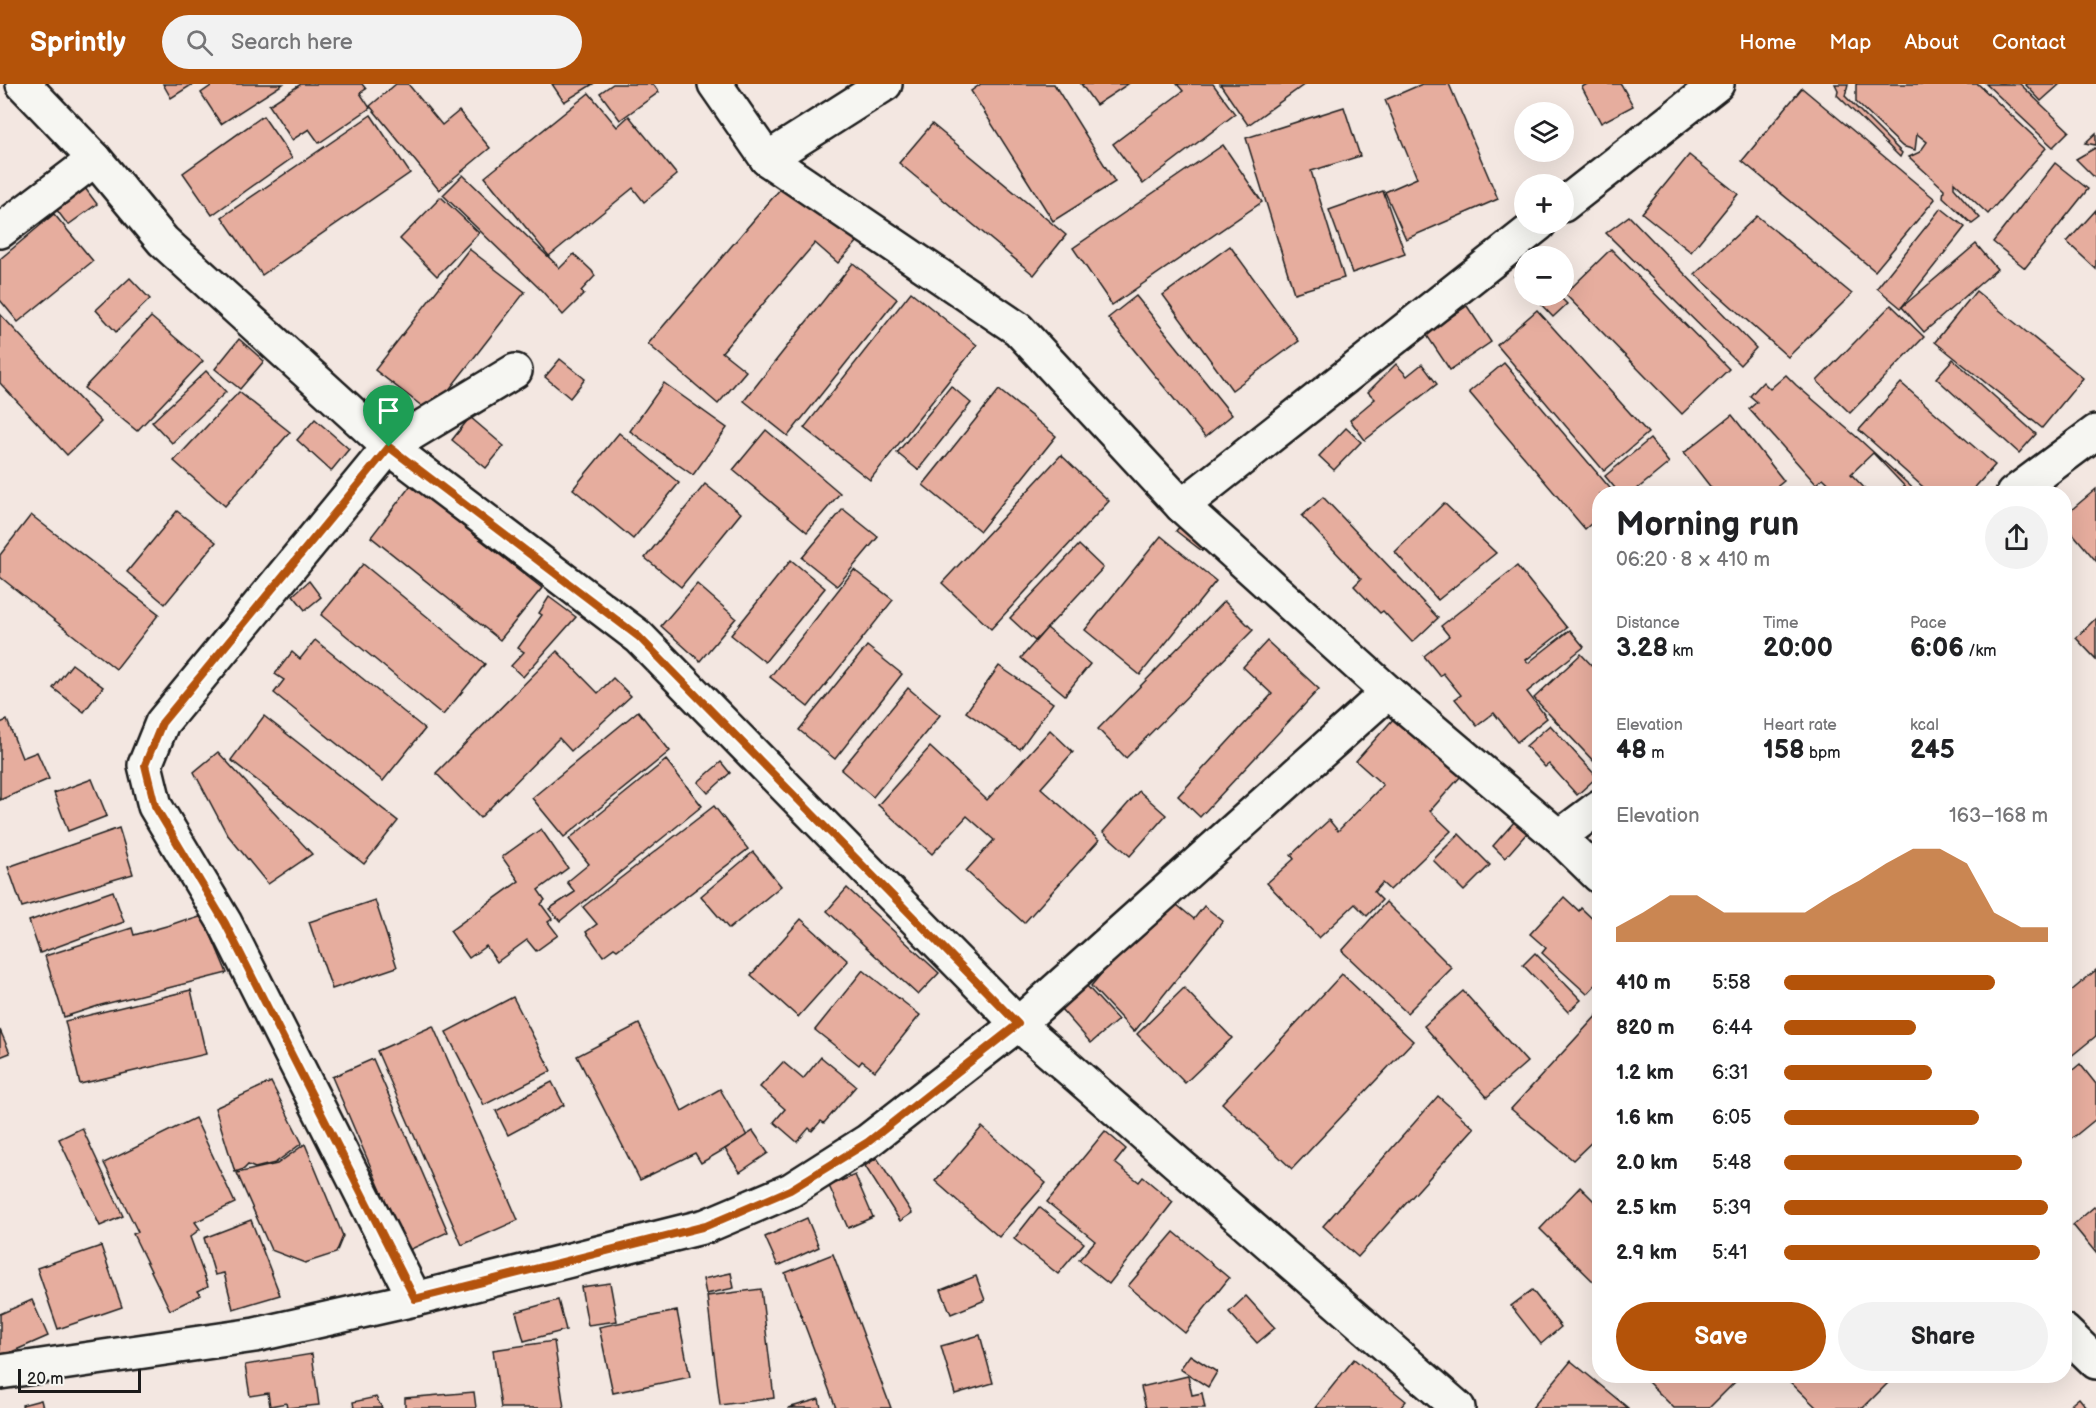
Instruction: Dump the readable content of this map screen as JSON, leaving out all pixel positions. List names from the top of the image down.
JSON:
{
  "scale_bar": "20 m",
  "page": {
    "header": "Sprintly",
    "search": "Search here",
    "nav": [
      "Home",
      "Map",
      "About",
      "Contact"
    ],
    "map_buttons": ["+", "−"],
    "heading": ["Morning run", "06:20 · 8 × 410 m"],
    "stats": [
      ["Distance", "3.28 km"],
      ["Time", "20:00"],
      ["Pace", "6:06 /km"],
      ["Elevation", "48 m"],
      ["Heart rate", "158 bpm"],
      ["kcal", "245"]
    ],
    "chart": ["Elevation", "163–168 m"],
    "list": [
      {
        "name": "410 m",
        "note": "5:58"
      },
      {
        "name": "820 m",
        "note": "6:44"
      },
      {
        "name": "1.2 km",
        "note": "6:31"
      },
      {
        "name": "1.6 km",
        "note": "6:05"
      },
      {
        "name": "2.0 km",
        "note": "5:48"
      },
      {
        "name": "2.5 km",
        "note": "5:39"
      },
      {
        "name": "2.9 km",
        "note": "5:41"
      }
    ],
    "buttons": ["Save", "Share"],
    "scale": "20 m"
  }
}
